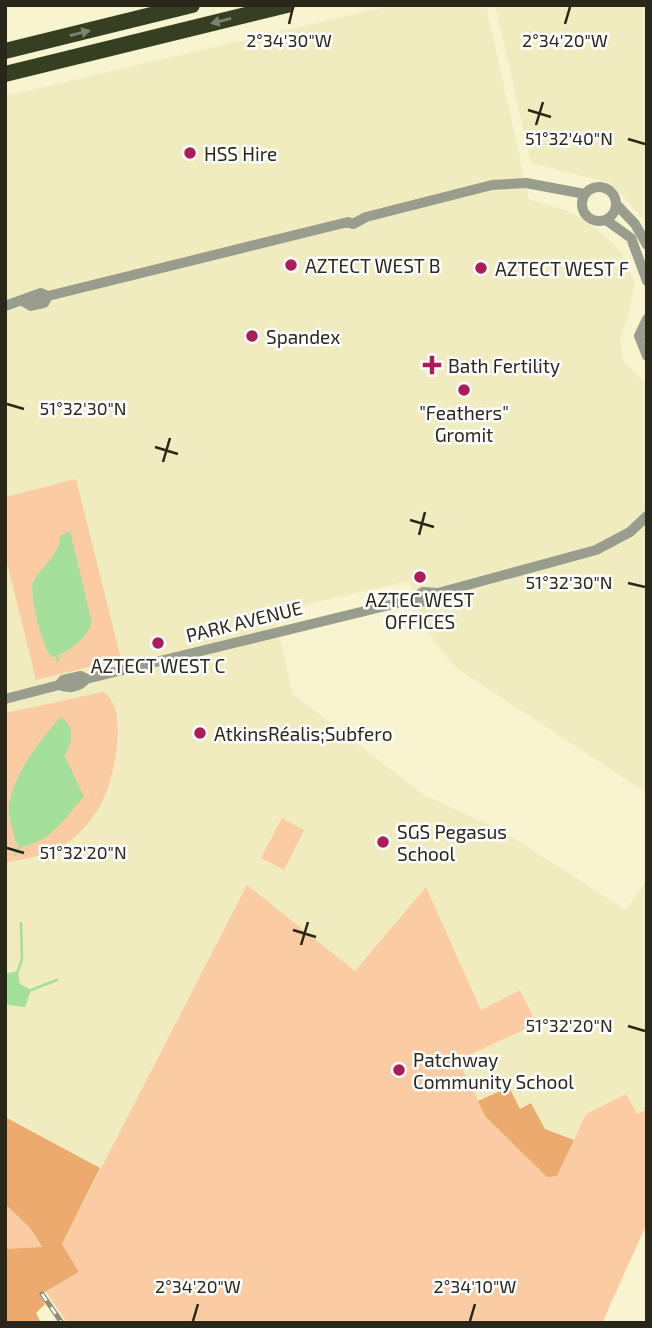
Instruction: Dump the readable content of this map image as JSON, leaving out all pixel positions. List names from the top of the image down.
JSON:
{
  "streets": {
    "street": ["PARK AVENUE"]
  },
  "places": {
    "other": [
      "HSS Hire",
      "AZTECT WEST B",
      "AZTECT WEST F",
      "Spandex",
      "\"Feathers\" Gromit",
      "AZTEC WEST OFFICES",
      "AZTECT WEST C",
      "AtkinsRéalis;Subfero",
      "SGS Pegasus School",
      "Patchway Community School"
    ],
    "health": ["Bath Fertility"]
  },
  "coordinates": [
    "2°34'30\"W",
    "2°34'20\"W",
    "51°32'40\"N",
    "51°32'30\"N",
    "51°32'20\"N",
    "2°34'10\"W"
  ]
}
